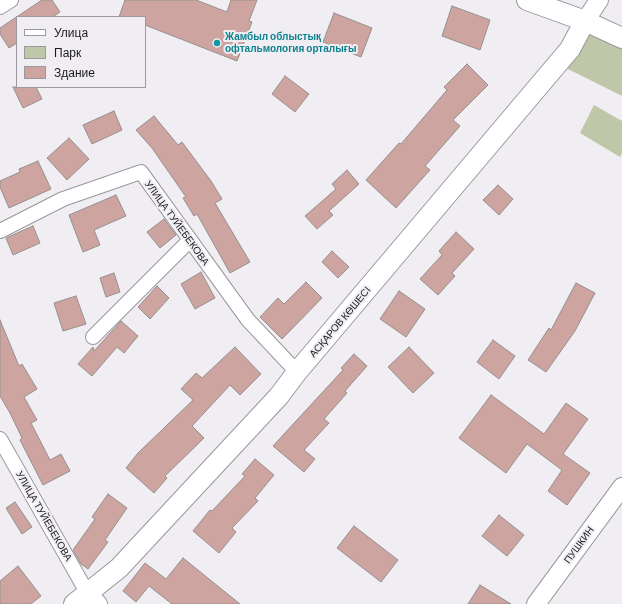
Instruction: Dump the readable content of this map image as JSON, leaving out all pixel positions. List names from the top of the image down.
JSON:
{
  "streets": {
    "main road": ["АСҚАРОВ КӨШЕСІ"],
    "street": ["УЛИЦА ТУЙЕБЕКОВА", "ПУШКИН"]
  },
  "crossings": [
    ["УЛИЦА ТУЙЕБЕКОВА", "АСҚАРОВ КӨШЕСІ"]
  ],
  "places": ["Жамбыл облыстық офтальмология орталығы"],
  "legend": ["Улица", "Парк", "Здание"]
}
